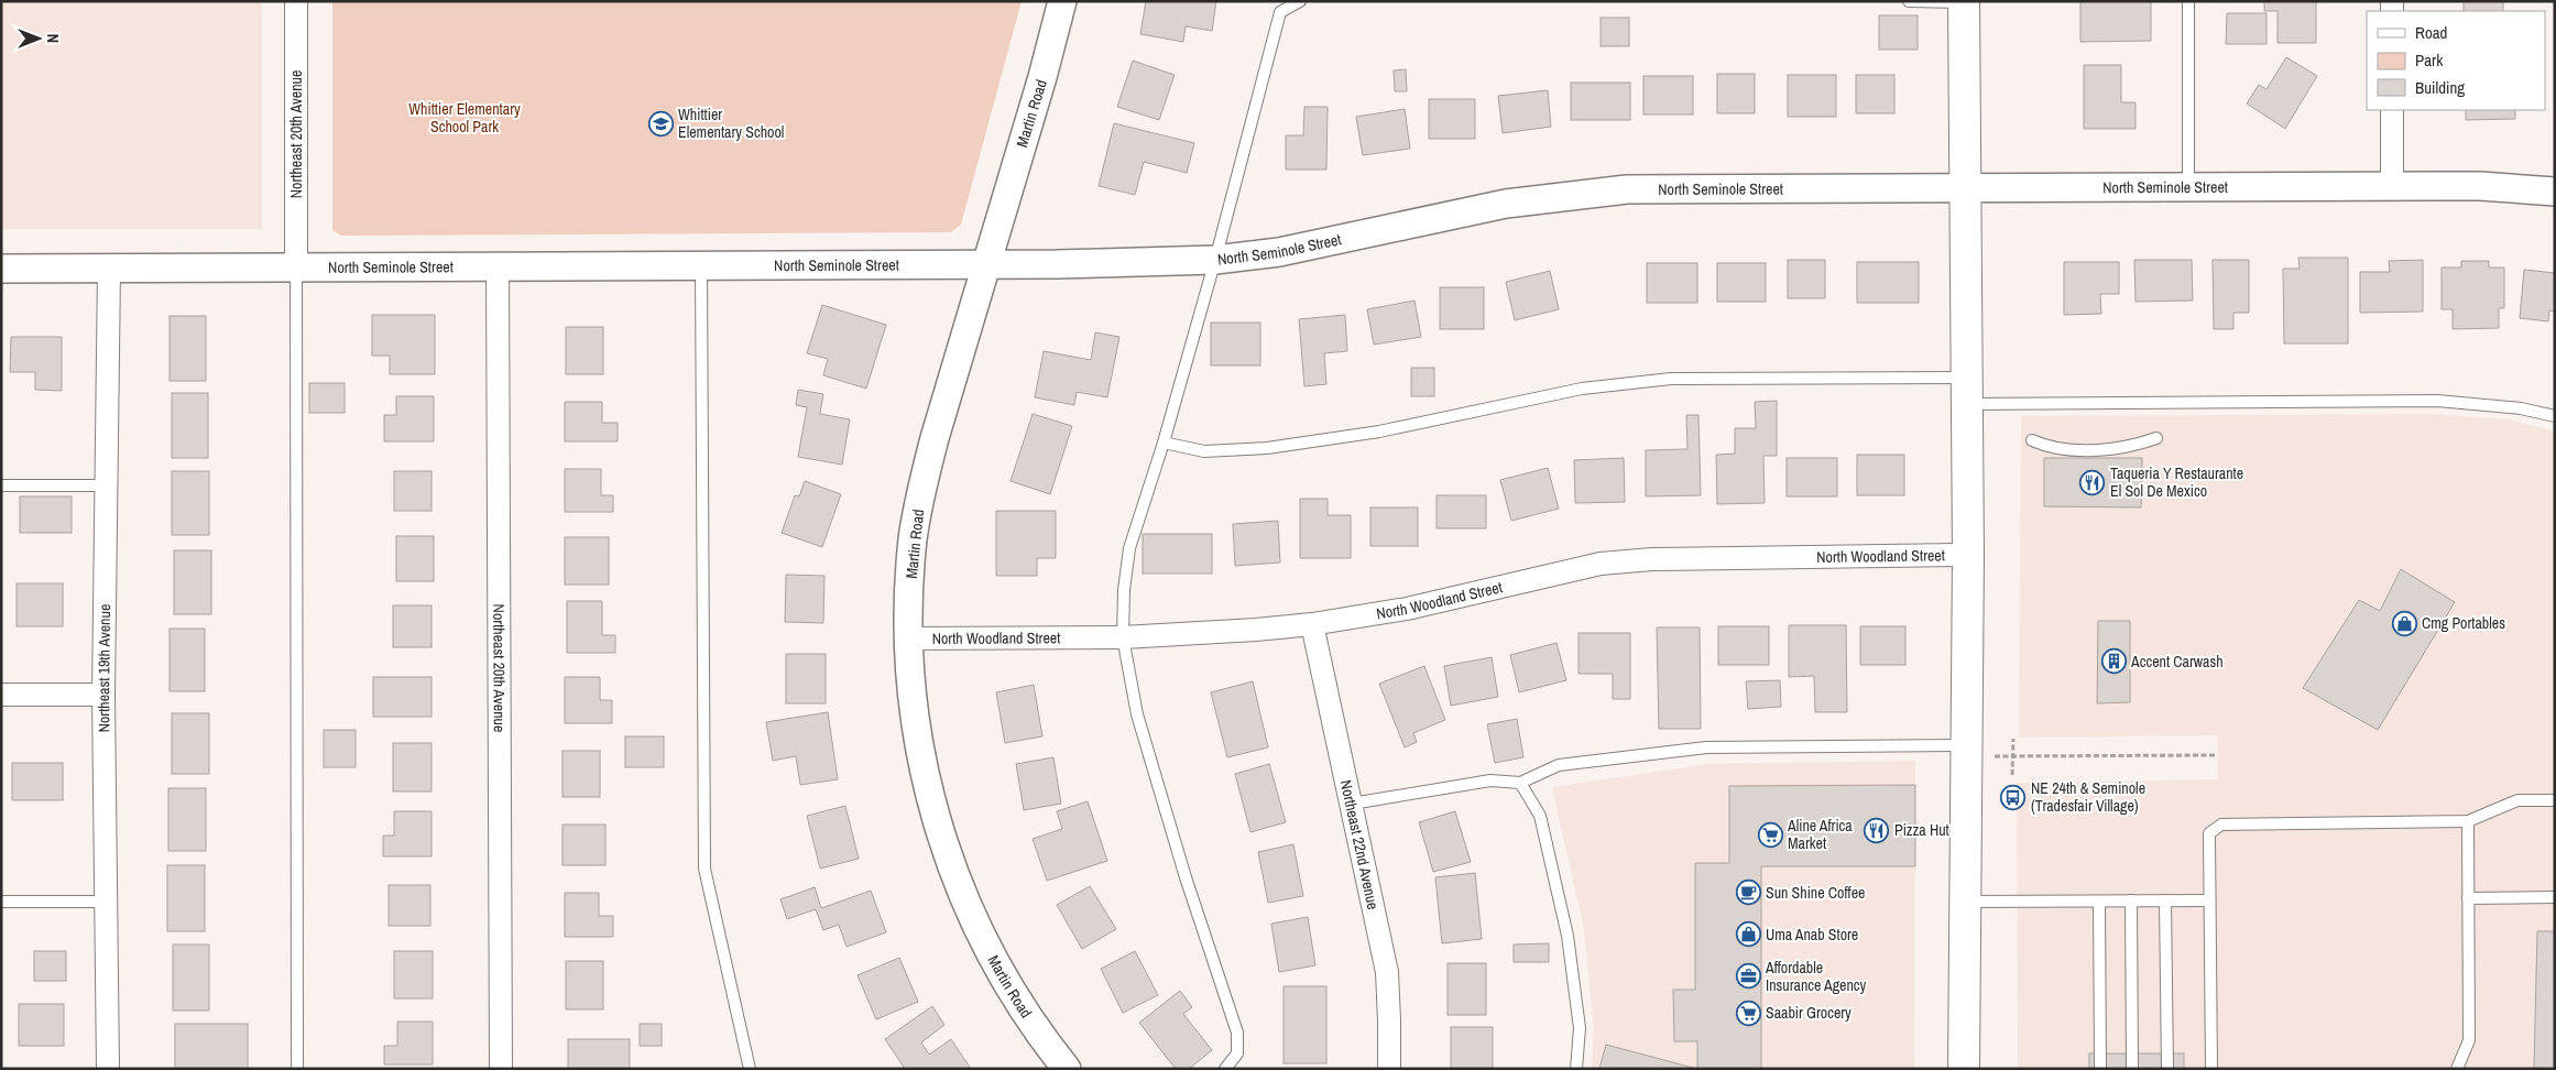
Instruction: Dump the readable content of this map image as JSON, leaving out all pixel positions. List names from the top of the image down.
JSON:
{
  "streets": {
    "street": [
      "Martin Road",
      "Northeast 20th Avenue",
      "North Seminole Street",
      "North Woodland Street",
      "Northeast 19th Avenue",
      "Northeast 22nd Avenue"
    ]
  },
  "crossings": [
    ["Martin Road", "North Seminole Street"],
    ["Martin Road", "North Woodland Street"],
    ["Northeast 20th Avenue", "North Seminole Street"],
    ["North Seminole Street", "Northeast 19th Avenue"],
    ["North Woodland Street", "Northeast 22nd Avenue"]
  ],
  "parks": ["Whittier Elementary School Park"],
  "places": {
    "school or university": ["Whittier Elementary School"],
    "restaurant": ["Taqueria Y Restaurante El Sol De Mexico", "Pizza Hut"],
    "shop": ["Cmg Portables", "Uma Anab Store"],
    "building": ["Accent Carwash"],
    "bus stop": ["NE 24th & Seminole (Tradesfair Village)"],
    "supermarket": ["Aline Africa Market", "Saabir Grocery"],
    "cafe": ["Sun Shine Coffee"],
    "office": ["Affordable Insurance Agency"]
  },
  "legend": ["Road", "Park", "Building"],
  "north": "right"
}
